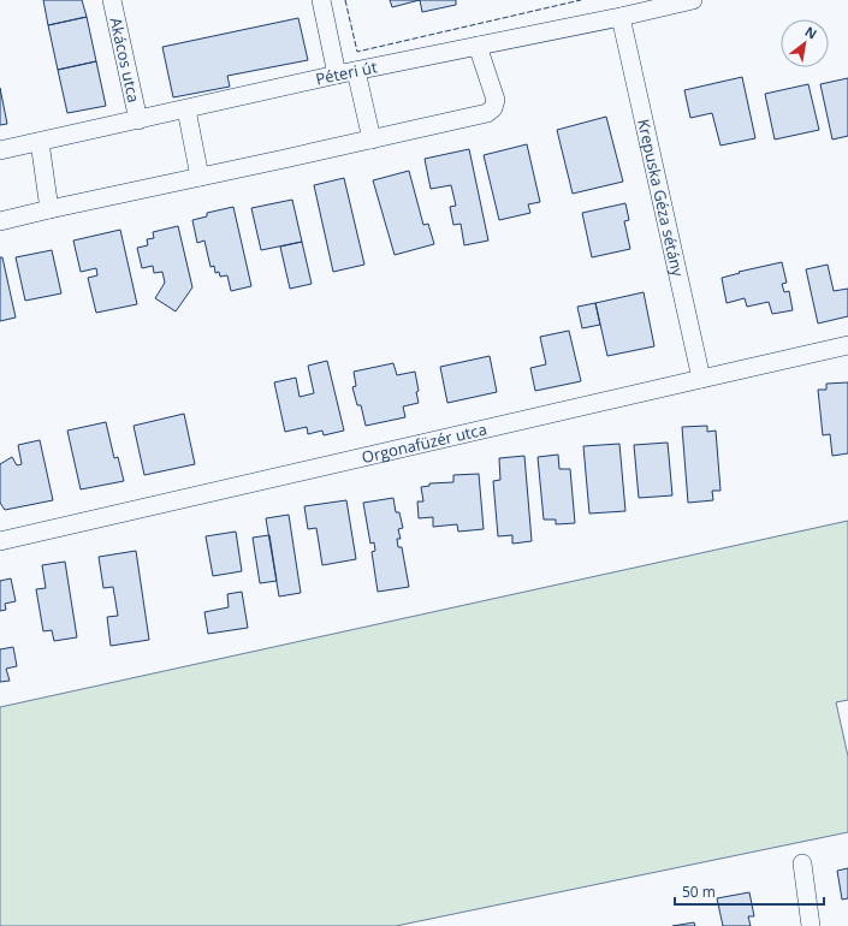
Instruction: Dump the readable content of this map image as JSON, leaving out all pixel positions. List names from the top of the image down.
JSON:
{
  "streets": {
    "street": [
      "Akácos utca",
      "Péteri út",
      "Krepuska Géza sétány",
      "Orgonafüzér utca"
    ]
  },
  "crossings": [
    ["Akácos utca", "Péteri út"],
    ["Péteri út", "Krepuska Géza sétány"],
    ["Krepuska Géza sétány", "Orgonafüzér utca"]
  ],
  "scale_bar": "50 m",
  "north": "top right"
}
